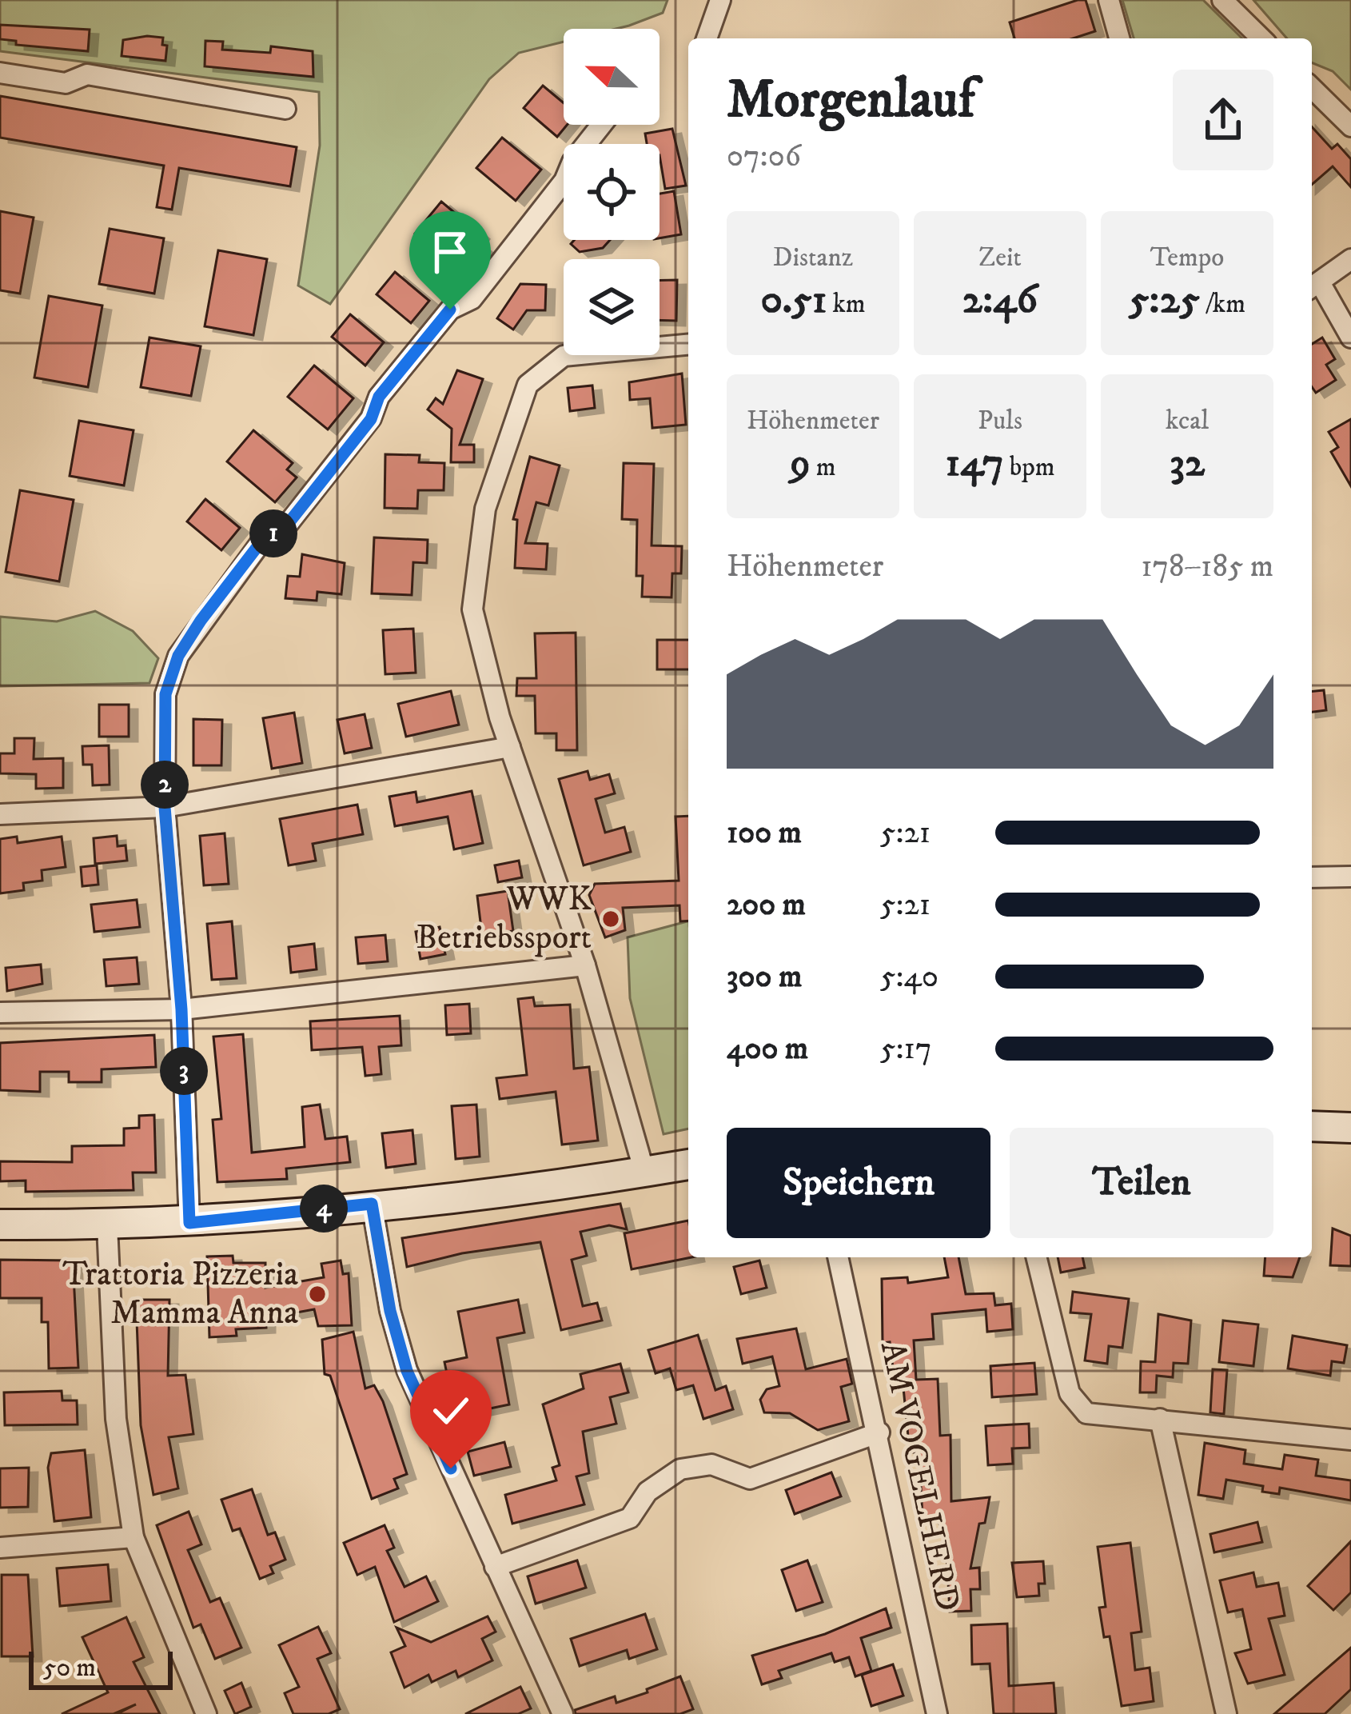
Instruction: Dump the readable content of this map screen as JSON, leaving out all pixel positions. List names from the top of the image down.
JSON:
{
  "streets": {
    "street": ["AM VOGELHERD"]
  },
  "places": ["WWK Betriebssport", "Trattoria Pizzeria Mamma Anna"],
  "scale_bar": "50 m",
  "north": "left",
  "page": {
    "heading": ["Morgenlauf", "07:06"],
    "stats": [
      ["Distanz", "0.51 km"],
      ["Zeit", "2:46"],
      ["Tempo", "5:25 /km"],
      ["Höhenmeter", "9 m"],
      ["Puls", "147 bpm"],
      ["kcal", "32"]
    ],
    "pins": [
      "1",
      "2",
      "3",
      "4"
    ],
    "chart": ["Höhenmeter", "178–185 m"],
    "list": [
      {
        "name": "100 m",
        "note": "5:21"
      },
      {
        "name": "200 m",
        "note": "5:21"
      },
      {
        "name": "300 m",
        "note": "5:40"
      },
      {
        "name": "400 m",
        "note": "5:17"
      }
    ],
    "buttons": ["Speichern", "Teilen"],
    "scale": "50 m"
  }
}
